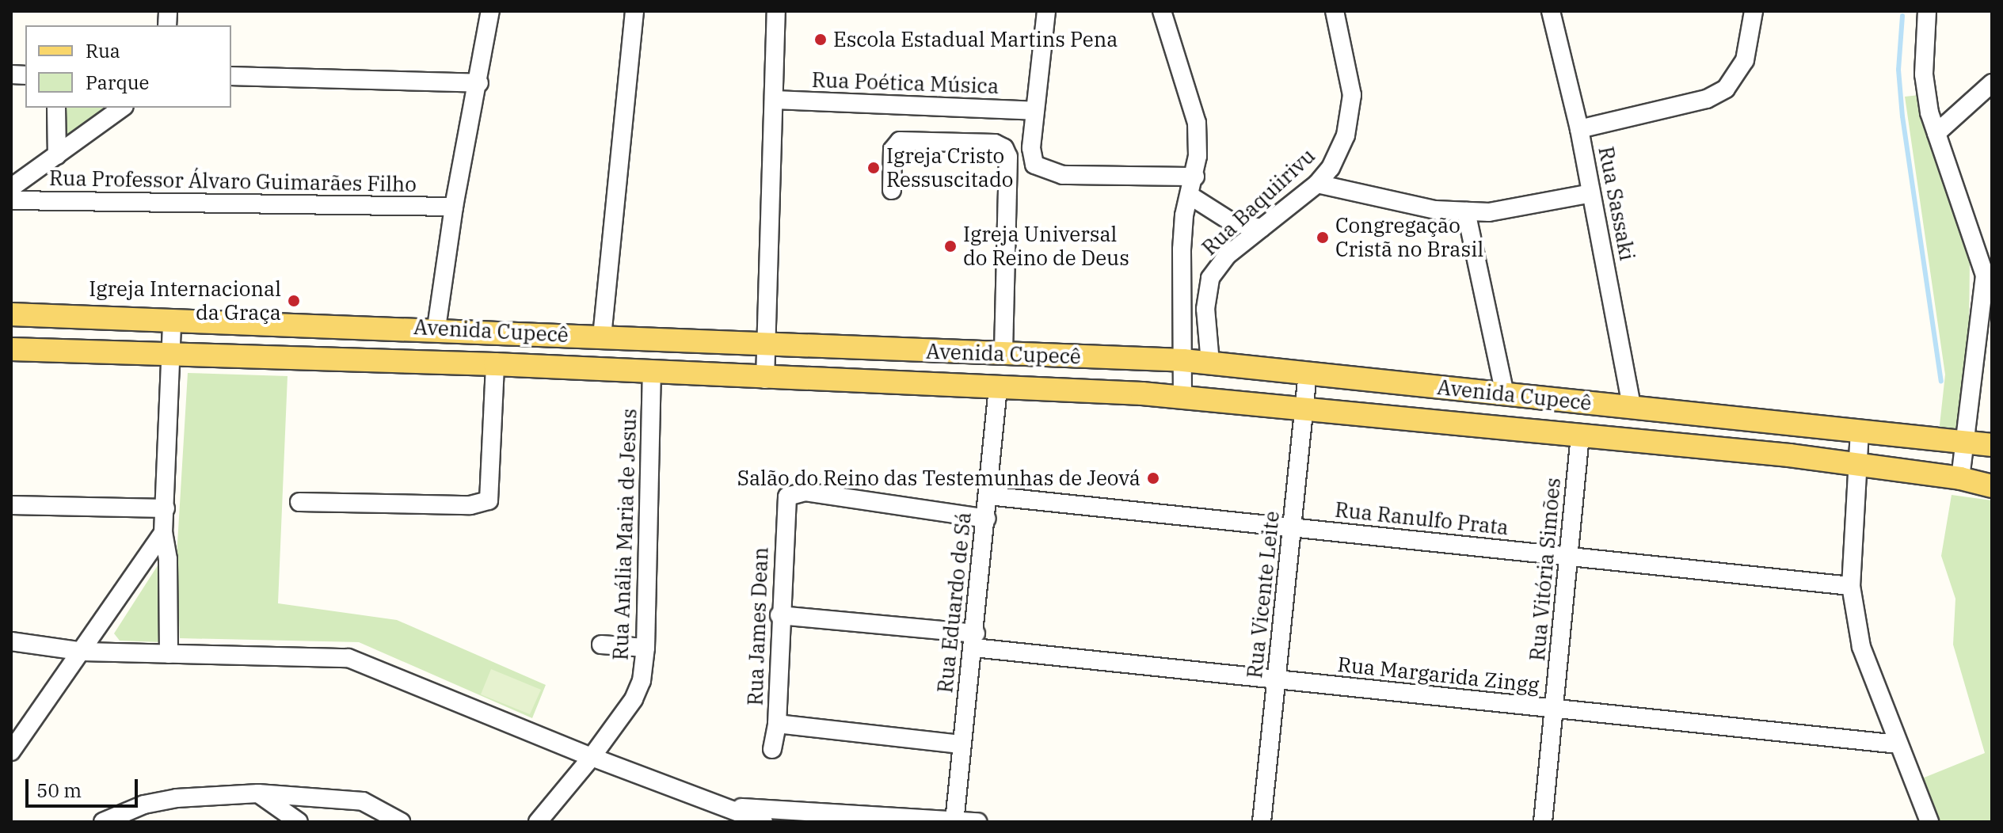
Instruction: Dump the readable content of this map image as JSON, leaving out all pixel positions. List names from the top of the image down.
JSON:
{
  "streets": {
    "main road": ["Avenida Cupecê"],
    "street": [
      "Rua Poética Música",
      "Rua Professor Álvaro Guimarães Filho",
      "Rua Baquiirivu",
      "Rua Sassaki",
      "Rua Ranulfo Prata",
      "Rua Anália Maria de Jesus",
      "Rua Vitória Simões",
      "Rua Vicente Leite",
      "Rua Eduardo de Sá",
      "Rua James Dean",
      "Rua Margarida Zingg"
    ]
  },
  "crossings": [
    ["Rua Baquiirivu", "Avenida Cupecê"],
    ["Rua Sassaki", "Avenida Cupecê"],
    ["Avenida Cupecê", "Rua Anália Maria de Jesus"],
    ["Avenida Cupecê", "Rua Vitória Simões"],
    ["Avenida Cupecê", "Rua Vicente Leite"],
    ["Avenida Cupecê", "Rua Eduardo de Sá"],
    ["Rua Ranulfo Prata", "Rua Vitória Simões"],
    ["Rua Ranulfo Prata", "Rua Vicente Leite"],
    ["Rua Ranulfo Prata", "Rua Eduardo de Sá"],
    ["Rua Vitória Simões", "Rua Margarida Zingg"],
    ["Rua Vicente Leite", "Rua Margarida Zingg"],
    ["Rua Eduardo de Sá", "Rua James Dean"],
    ["Rua Eduardo de Sá", "Rua Margarida Zingg"],
    ["Rua James Dean", "Rua Margarida Zingg"]
  ],
  "places": [
    "Escola Estadual Martins Pena",
    "Igreja Cristo Ressuscitado",
    "Congregação Cristã no Brasil",
    "Igreja Universal do Reino de Deus",
    "Igreja Internacional da Graça",
    "Salão do Reino das Testemunhas de Jeová"
  ],
  "legend": ["Rua", "Parque"],
  "scale_bar": "50 m"
}
